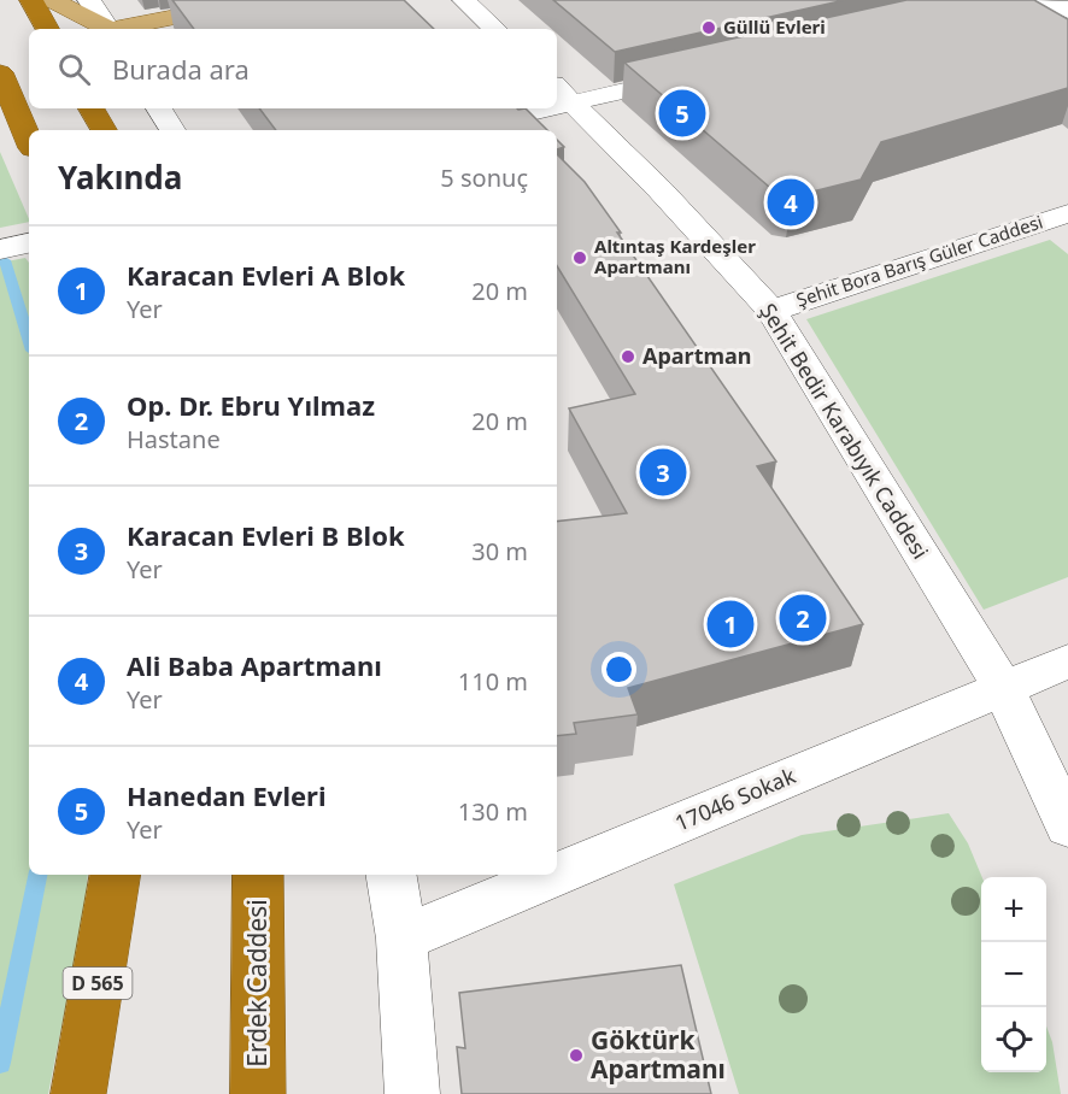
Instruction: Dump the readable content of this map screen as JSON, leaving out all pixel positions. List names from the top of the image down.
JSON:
{
  "streets": {
    "highway": ["D 565", "Erdek Caddesi"],
    "street": ["Şehit Bora Barış Güler Caddesi", "Şehit Bedir Karabıyık Caddesi", "17046 Sokak"]
  },
  "crossings": [
    ["Şehit Bora Barış Güler Caddesi", "Şehit Bedir Karabıyık Caddesi"],
    ["Şehit Bedir Karabıyık Caddesi", "17046 Sokak"]
  ],
  "places": [
    "Güllü Evleri",
    "Altıntaş Kardeşler Apartmanı",
    "Apartman",
    "Göktürk Apartmanı"
  ],
  "page": {
    "search": "Burada ara",
    "pins": [
      "5",
      "4",
      "3",
      "2",
      "1"
    ],
    "heading": ["Yakında", "5 sonuç"],
    "list": [
      {
        "mark": "1",
        "name": "Karacan Evleri A Blok",
        "note": "Yer",
        "value": "20 m"
      },
      {
        "mark": "2",
        "name": "Op. Dr. Ebru Yılmaz",
        "note": "Hastane",
        "value": "20 m"
      },
      {
        "mark": "3",
        "name": "Karacan Evleri B Blok",
        "note": "Yer",
        "value": "30 m"
      },
      {
        "mark": "4",
        "name": "Ali Baba Apartmanı",
        "note": "Yer",
        "value": "110 m"
      },
      {
        "mark": "5",
        "name": "Hanedan Evleri",
        "note": "Yer",
        "value": "130 m"
      }
    ],
    "map_buttons": ["+", "−"]
  }
}
